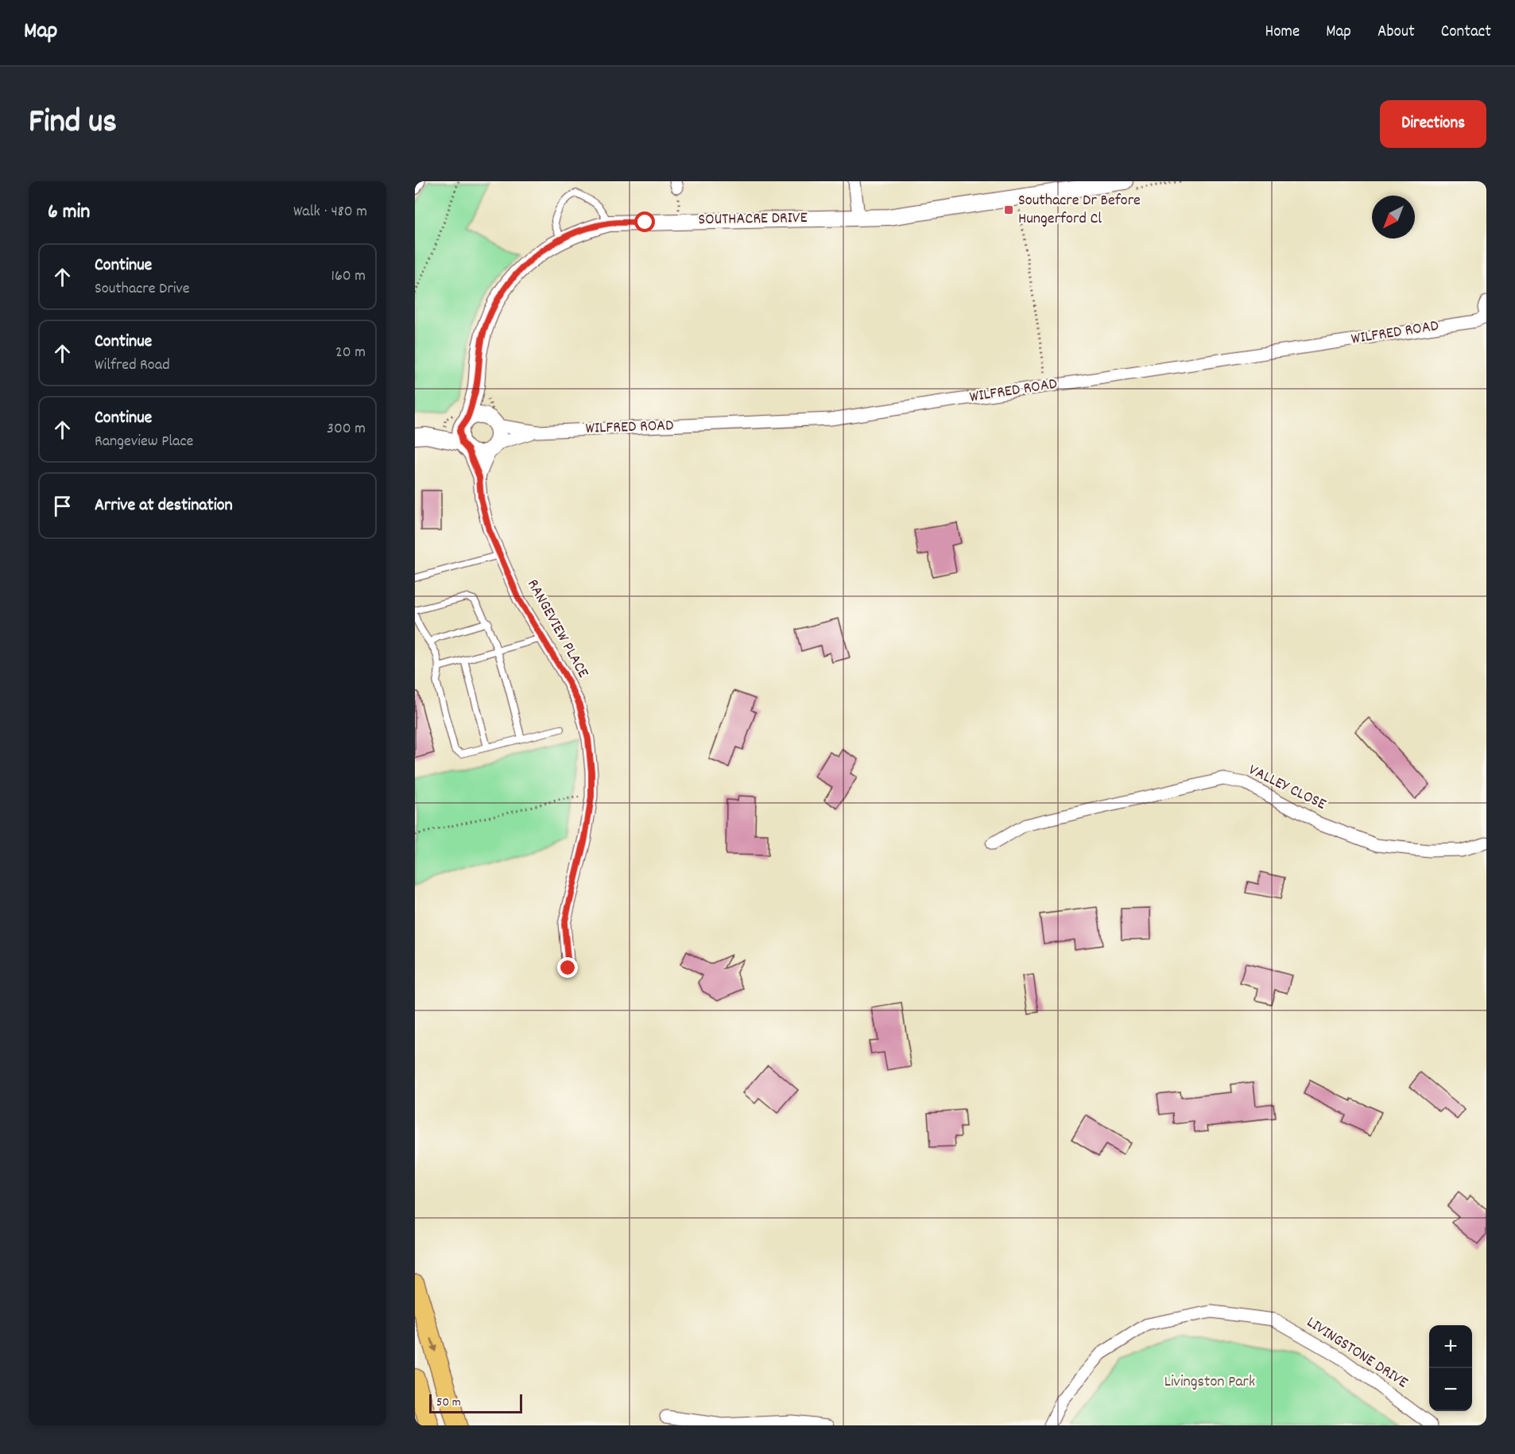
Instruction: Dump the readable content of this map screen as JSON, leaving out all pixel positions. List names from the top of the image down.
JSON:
{
  "streets": {
    "street": [
      "SOUTHACRE DRIVE",
      "WILFRED ROAD",
      "RANGEVIEW PLACE",
      "VALLEY CLOSE",
      "LIVINGSTONE DRIVE"
    ]
  },
  "crossings": [
    ["SOUTHACRE DRIVE", "WILFRED ROAD"],
    ["SOUTHACRE DRIVE", "RANGEVIEW PLACE"],
    ["WILFRED ROAD", "RANGEVIEW PLACE"]
  ],
  "parks": ["Livingston Park"],
  "places": {
    "transit": ["Southacre Dr Before Hungerford Cl"]
  },
  "scale_bar": "50 m",
  "north": "bottom left",
  "page": {
    "header": "Map",
    "nav": [
      "Home",
      "Map",
      "About",
      "Contact"
    ],
    "title": "Find us",
    "buttons": "Directions",
    "heading": ["6 min", "Walk · 480 m"],
    "list": [
      ["Continue", "Southacre Drive", "160 m"],
      ["Continue", "Wilfred Road", "20 m"],
      ["Continue", "Rangeview Place", "300 m"],
      "Arrive at destination"
    ],
    "map_buttons": ["+", "−"],
    "scale": "50 m"
  }
}
